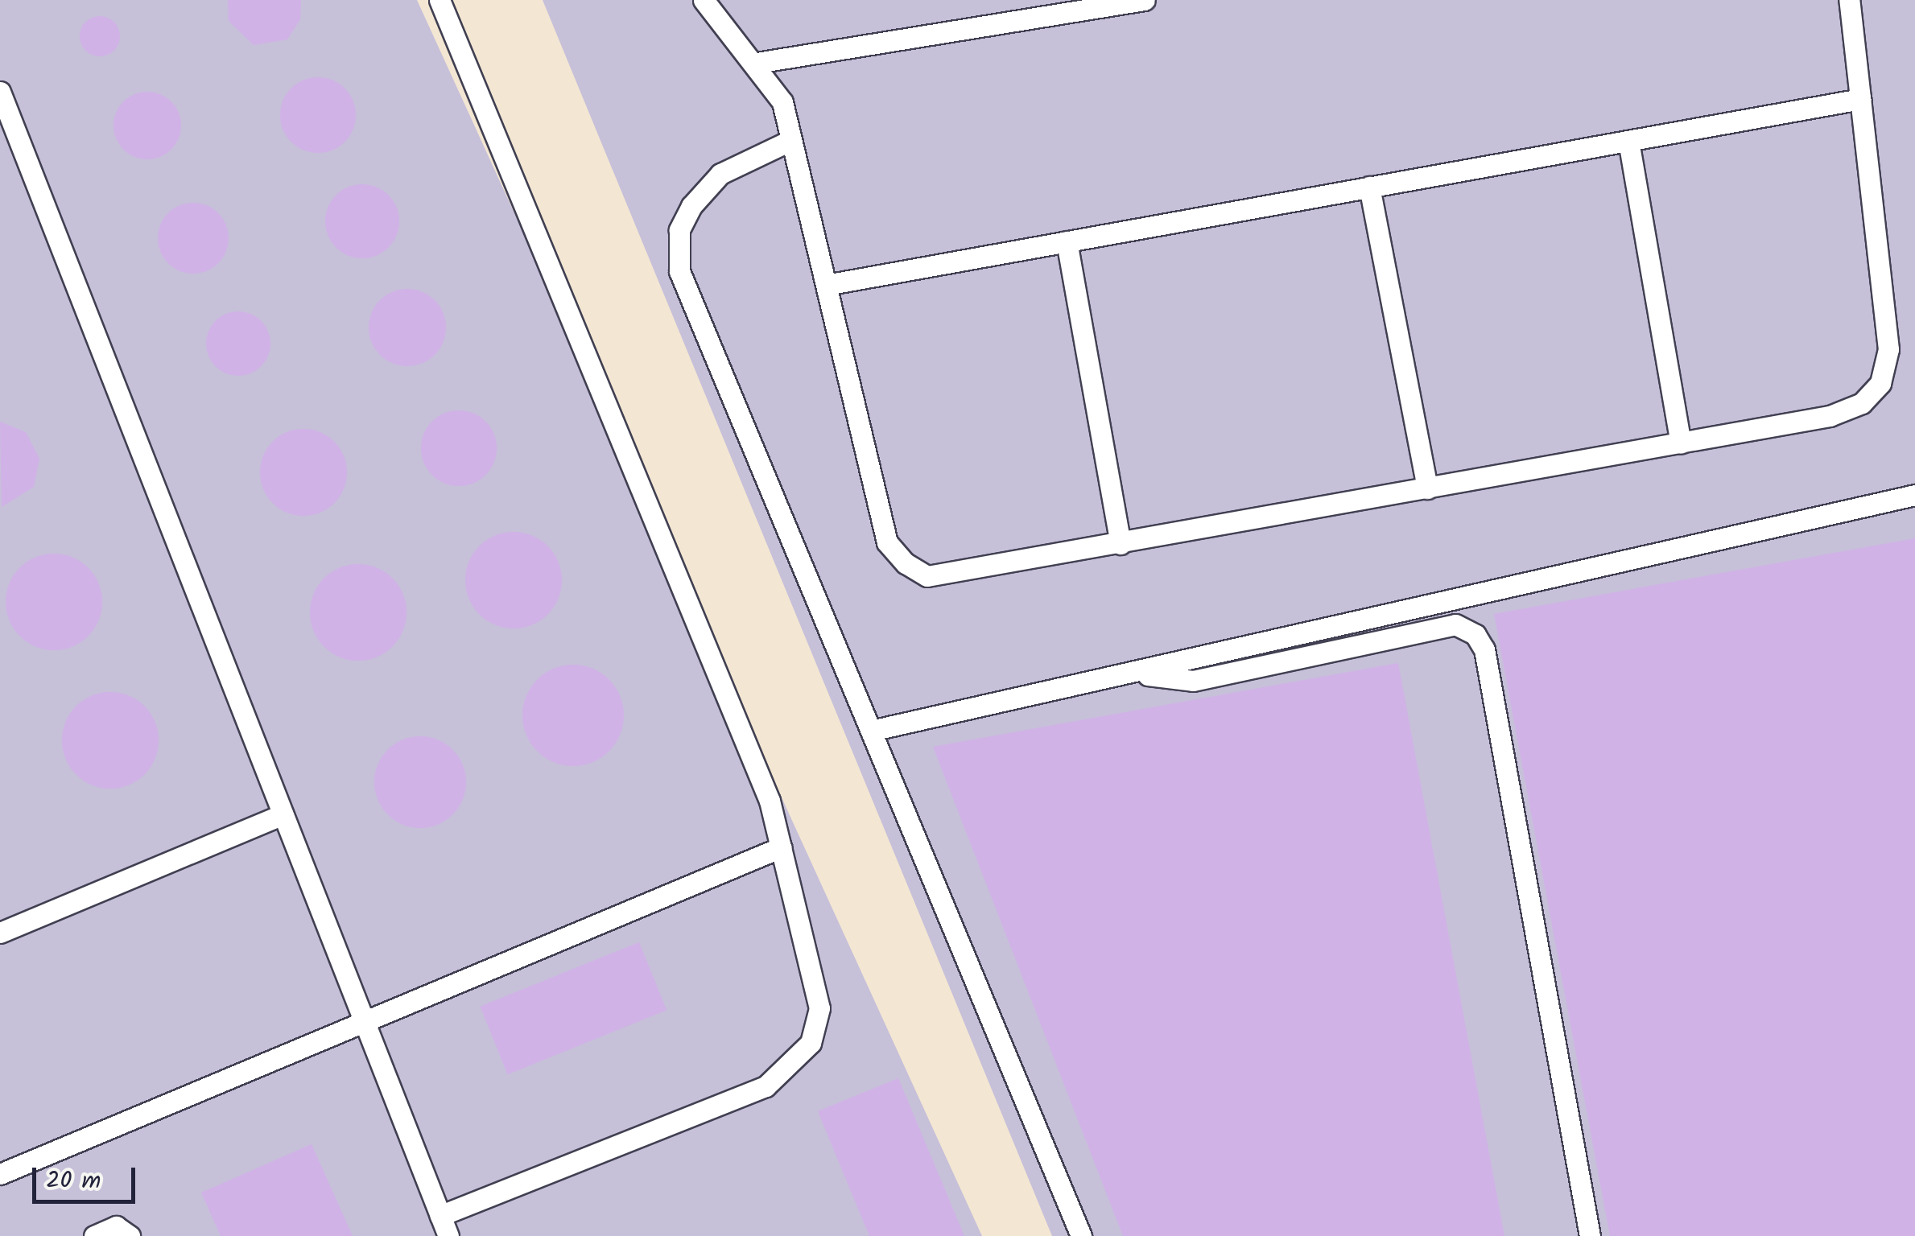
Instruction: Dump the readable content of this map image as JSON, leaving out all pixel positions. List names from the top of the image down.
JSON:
{
  "scale_bar": "20 m"
}
